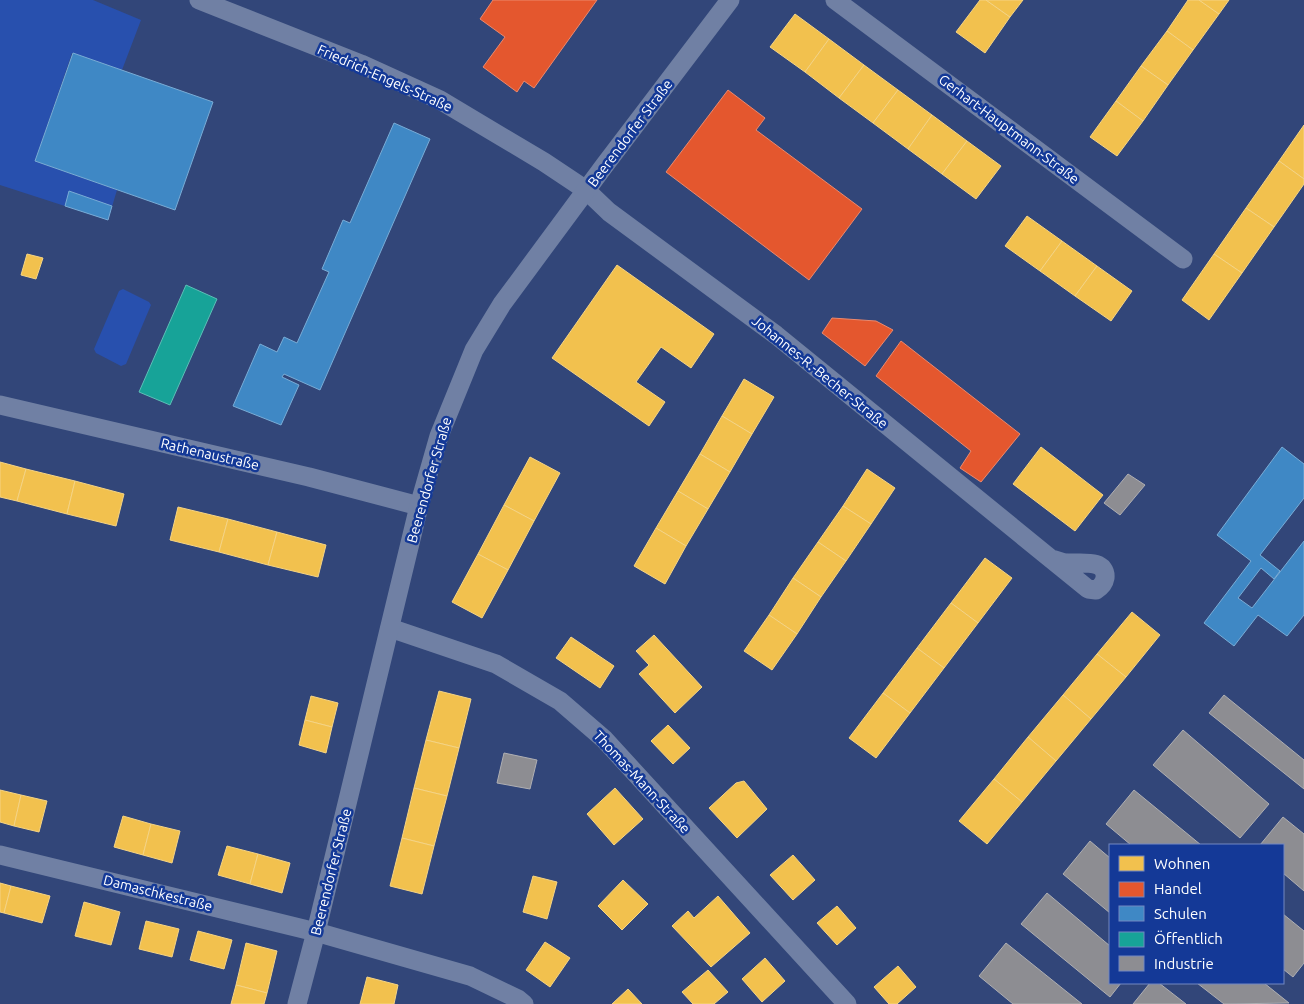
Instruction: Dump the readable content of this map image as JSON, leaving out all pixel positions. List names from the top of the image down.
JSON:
{
  "streets": {
    "street": [
      "Friedrich-Engels-Straße",
      "Gerhart-Hauptmann-Straße",
      "Beerendorfer Straße",
      "Johannes-R.-Becher-Straße",
      "Rathenaustraße",
      "Thomas-Mann-Straße",
      "Damaschkestraße"
    ]
  },
  "crossings": [
    ["Friedrich-Engels-Straße", "Beerendorfer Straße"],
    ["Friedrich-Engels-Straße", "Johannes-R.-Becher-Straße"],
    ["Beerendorfer Straße", "Johannes-R.-Becher-Straße"],
    ["Beerendorfer Straße", "Rathenaustraße"],
    ["Beerendorfer Straße", "Thomas-Mann-Straße"],
    ["Beerendorfer Straße", "Damaschkestraße"]
  ],
  "legend": [
    "Wohnen",
    "Handel",
    "Schulen",
    "Öffentlich",
    "Industrie"
  ]
}
